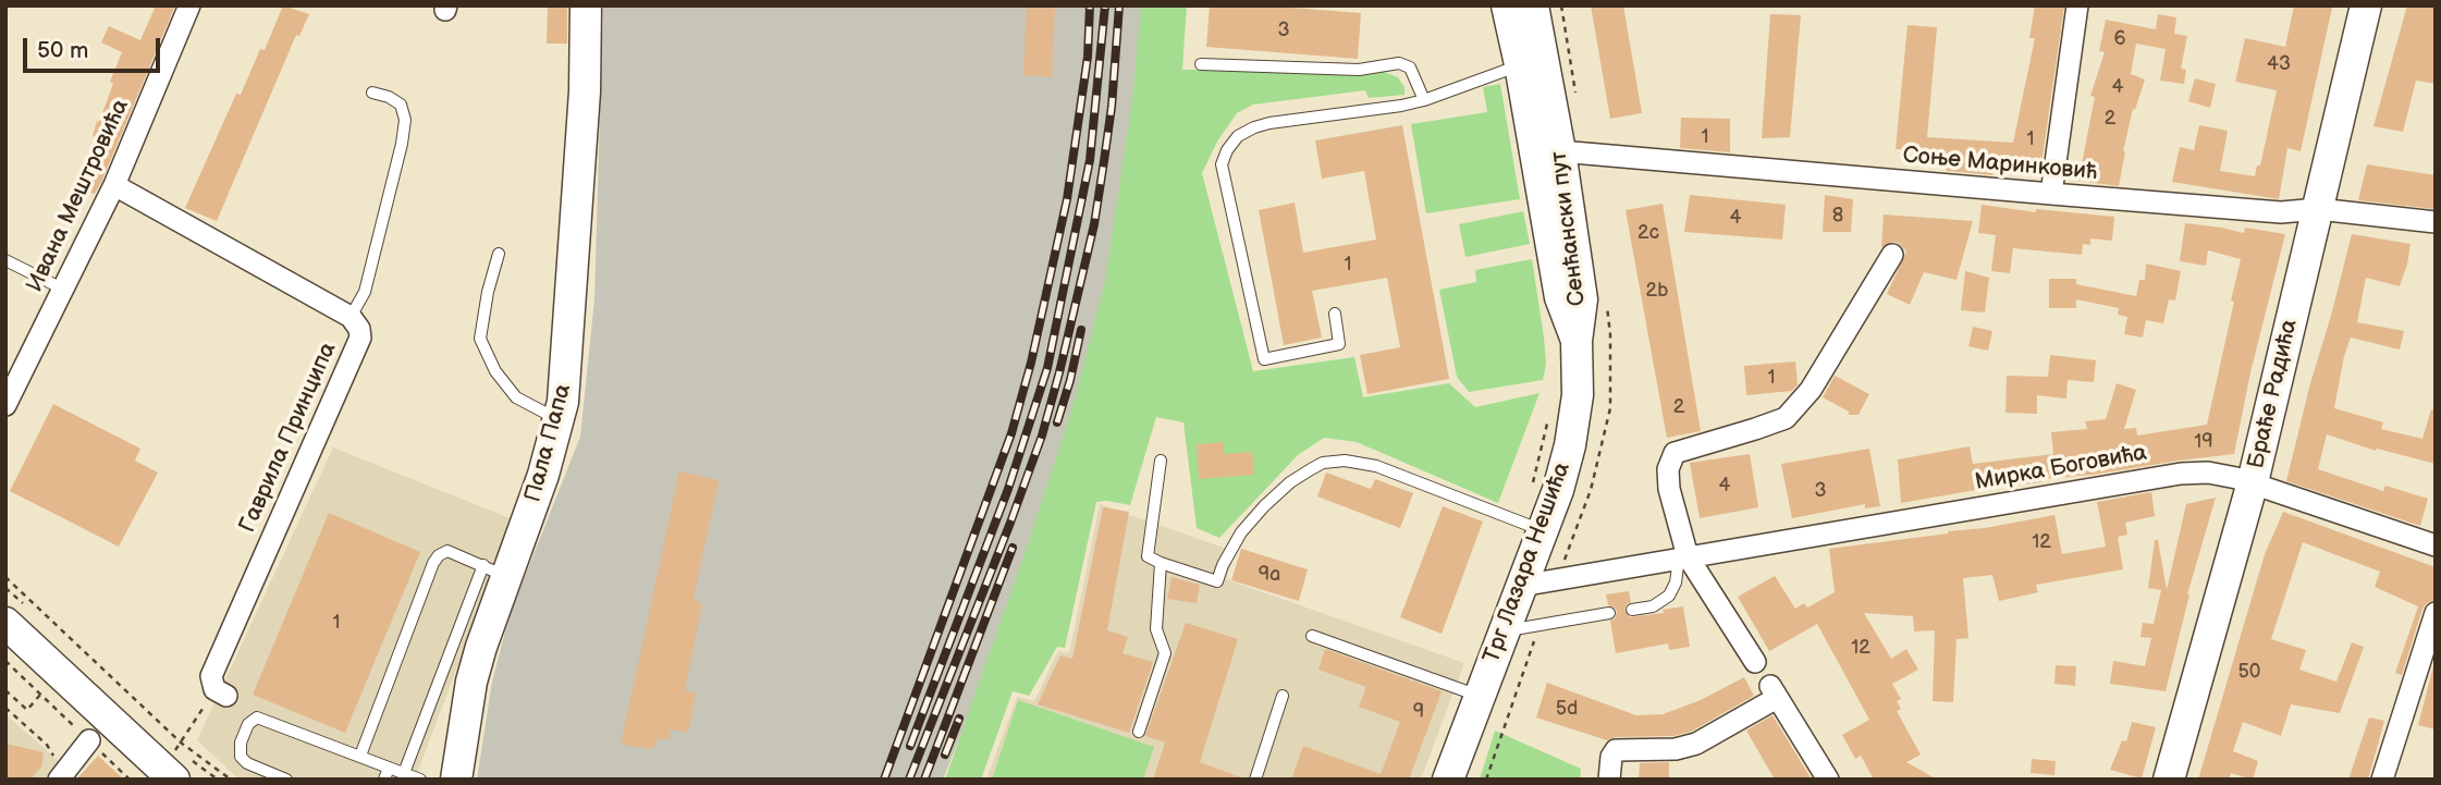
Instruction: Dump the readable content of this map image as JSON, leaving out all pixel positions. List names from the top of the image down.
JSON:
{
  "streets": {
    "street": [
      "Соње Маринковић",
      "Ивана Мештровића",
      "Сенћански пут",
      "Браће Радића",
      "Гаврила Принципа",
      "Пала Папа",
      "Мирка Боговића",
      "Трг Лазара Нешића"
    ]
  },
  "crossings": [
    ["Соње Маринковић", "Сенћански пут"],
    ["Соње Маринковић", "Браће Радића"],
    ["Ивана Мештровића", "Гаврила Принципа"],
    ["Сенћански пут", "Трг Лазара Нешића"],
    ["Браће Радића", "Мирка Боговића"],
    ["Мирка Боговића", "Трг Лазара Нешића"]
  ],
  "house_numbers": [
    "3",
    "6",
    "43",
    "4",
    "2",
    "1",
    "1",
    "8",
    "4",
    "2c",
    "1",
    "2b",
    "1",
    "2",
    "19",
    "4",
    "3",
    "12",
    "9a",
    "1",
    "12",
    "50",
    "5d",
    "9"
  ],
  "scale_bar": "50 m"
}
